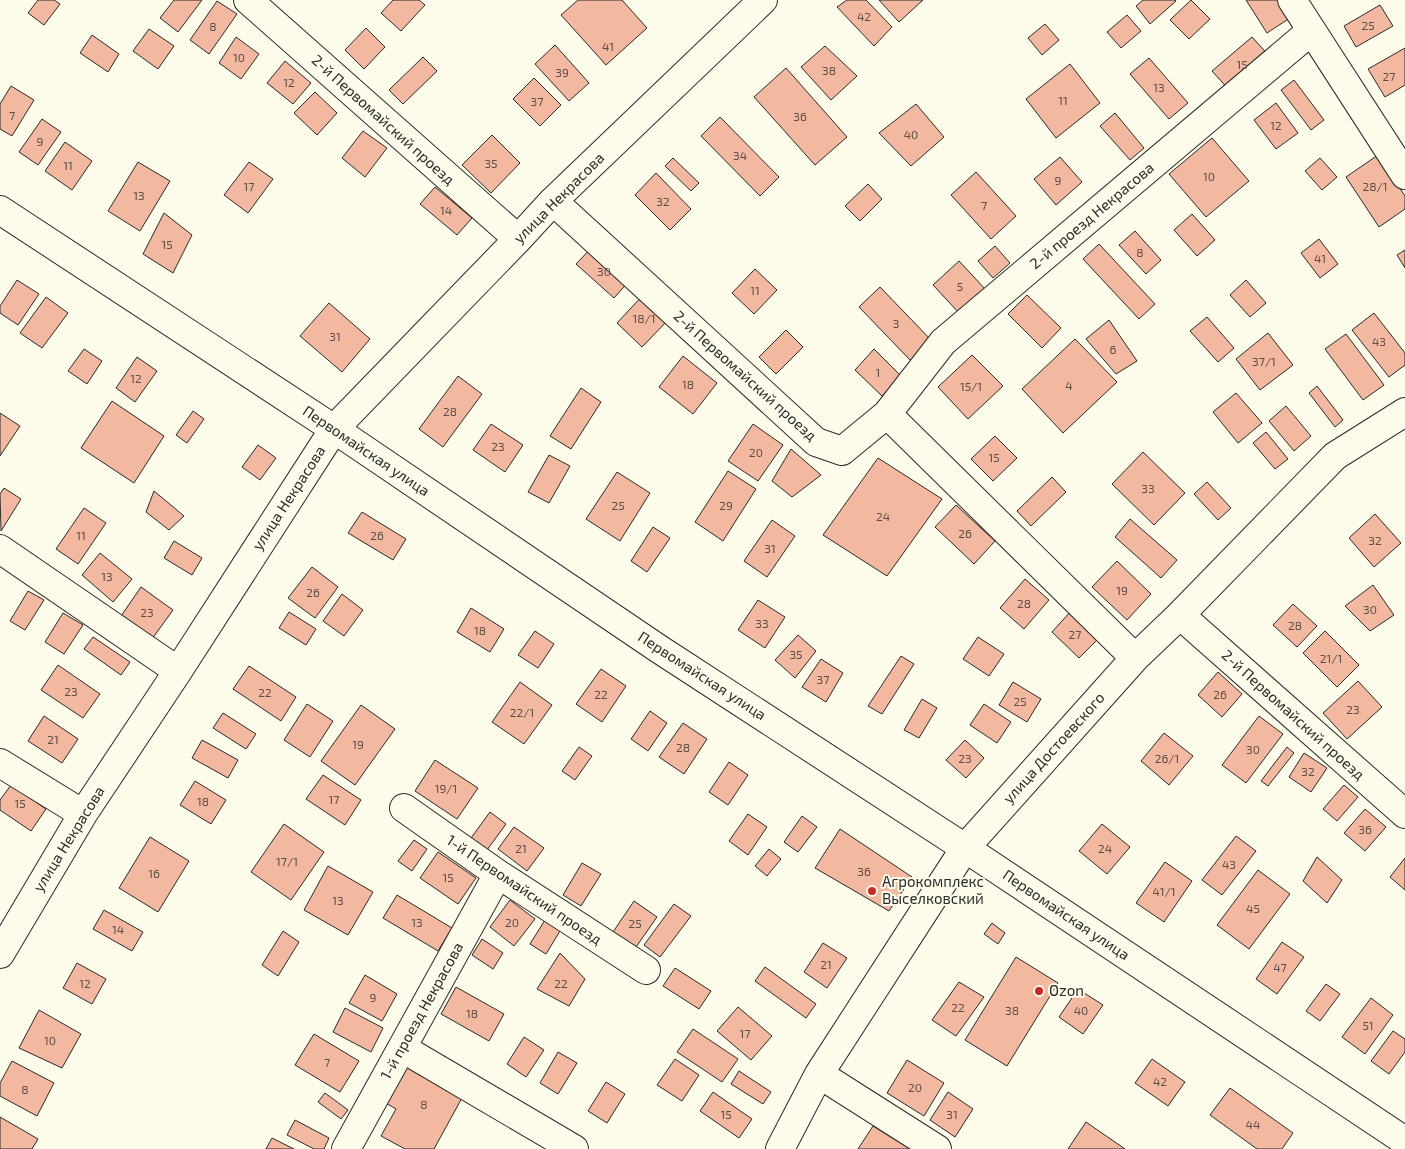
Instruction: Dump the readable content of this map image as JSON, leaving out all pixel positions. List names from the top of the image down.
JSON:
{
  "streets": {
    "street": [
      "2-й Первомайский проезд",
      "улица Некрасова",
      "2-й проезд Некрасова",
      "Первомайская улица",
      "улица Достоевского",
      "1-й Первомайский проезд",
      "1-й проезд Некрасова"
    ]
  },
  "crossings": [
    ["2-й Первомайский проезд", "улица Некрасова"],
    ["2-й Первомайский проезд", "2-й проезд Некрасова"],
    ["2-й Первомайский проезд", "улица Достоевского"],
    ["улица Некрасова", "Первомайская улица"],
    ["Первомайская улица", "улица Достоевского"],
    ["1-й Первомайский проезд", "1-й проезд Некрасова"]
  ],
  "places": ["Агрокомплекс Выселковский", "Ozon"],
  "house_numbers": [
    "42",
    "25",
    "8",
    "41",
    "10",
    "15",
    "38",
    "39",
    "27",
    "12",
    "13",
    "11",
    "37",
    "7",
    "36",
    "12",
    "40",
    "9",
    "34",
    "35",
    "11",
    "10",
    "9",
    "17",
    "28/1",
    "13",
    "32",
    "7",
    "14",
    "15",
    "8",
    "41",
    "30",
    "5",
    "11",
    "18/1",
    "3",
    "31",
    "43",
    "6",
    "37/1",
    "1",
    "12",
    "18",
    "4",
    "15/1",
    "28",
    "23",
    "20",
    "15",
    "33",
    "25",
    "29",
    "24",
    "26",
    "11",
    "26",
    "32",
    "31",
    "13",
    "19",
    "26",
    "28",
    "30",
    "23",
    "33",
    "28",
    "18",
    "27",
    "35",
    "21/1",
    "37",
    "23",
    "22",
    "22",
    "26",
    "25",
    "23",
    "22/1",
    "21",
    "19",
    "28",
    "30",
    "23",
    "26/1",
    "32",
    "19/1",
    "17",
    "18",
    "15",
    "36",
    "21",
    "24",
    "17/1",
    "43",
    "36",
    "16",
    "15",
    "41/1",
    "13",
    "45",
    "13",
    "20",
    "25",
    "14",
    "21",
    "47",
    "12",
    "22",
    "9",
    "22",
    "38",
    "40",
    "18",
    "51",
    "17",
    "10",
    "7",
    "42",
    "20",
    "8",
    "8",
    "15",
    "31",
    "44"
  ]
}
